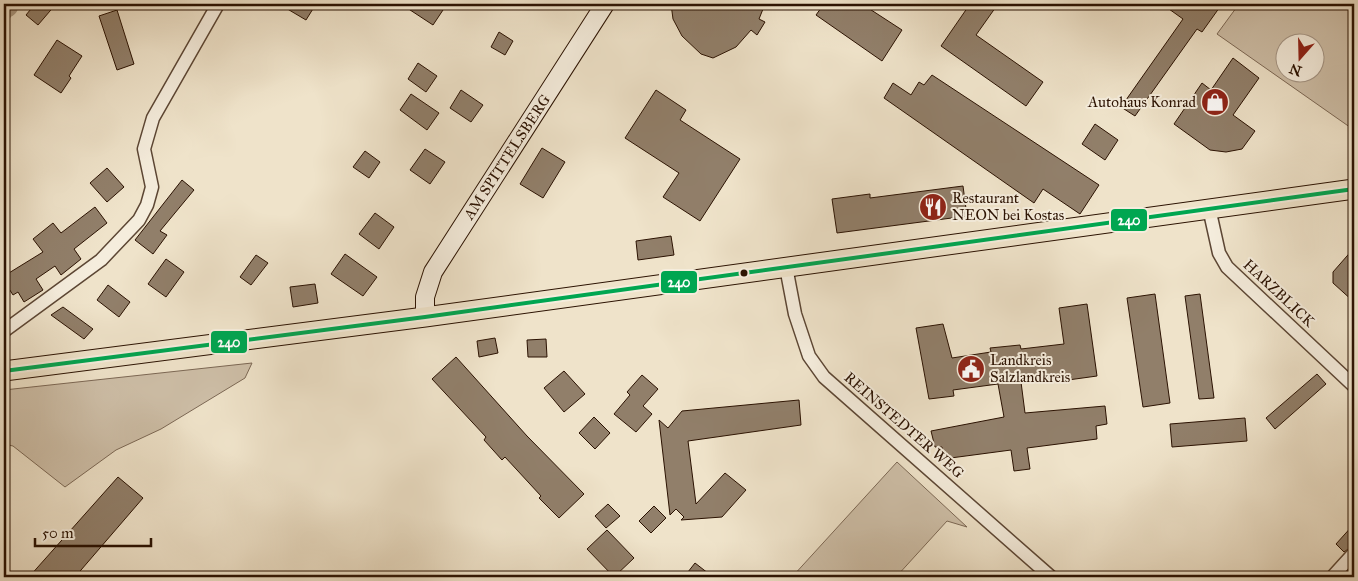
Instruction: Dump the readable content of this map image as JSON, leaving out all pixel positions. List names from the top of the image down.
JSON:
{
  "streets": {
    "main road": ["AM SPITTELSBERG"],
    "street": ["HARZBLICK", "REINSTEDTER WEG"]
  },
  "places": {
    "shop": ["Autohaus Konrad"],
    "restaurant": ["Restaurant NEON bei Kostas"],
    "public building": ["Landkreis Salzlandkreis"]
  },
  "lines": ["transit line 240"],
  "scale_bar": "50 m",
  "north": "bottom"
}
